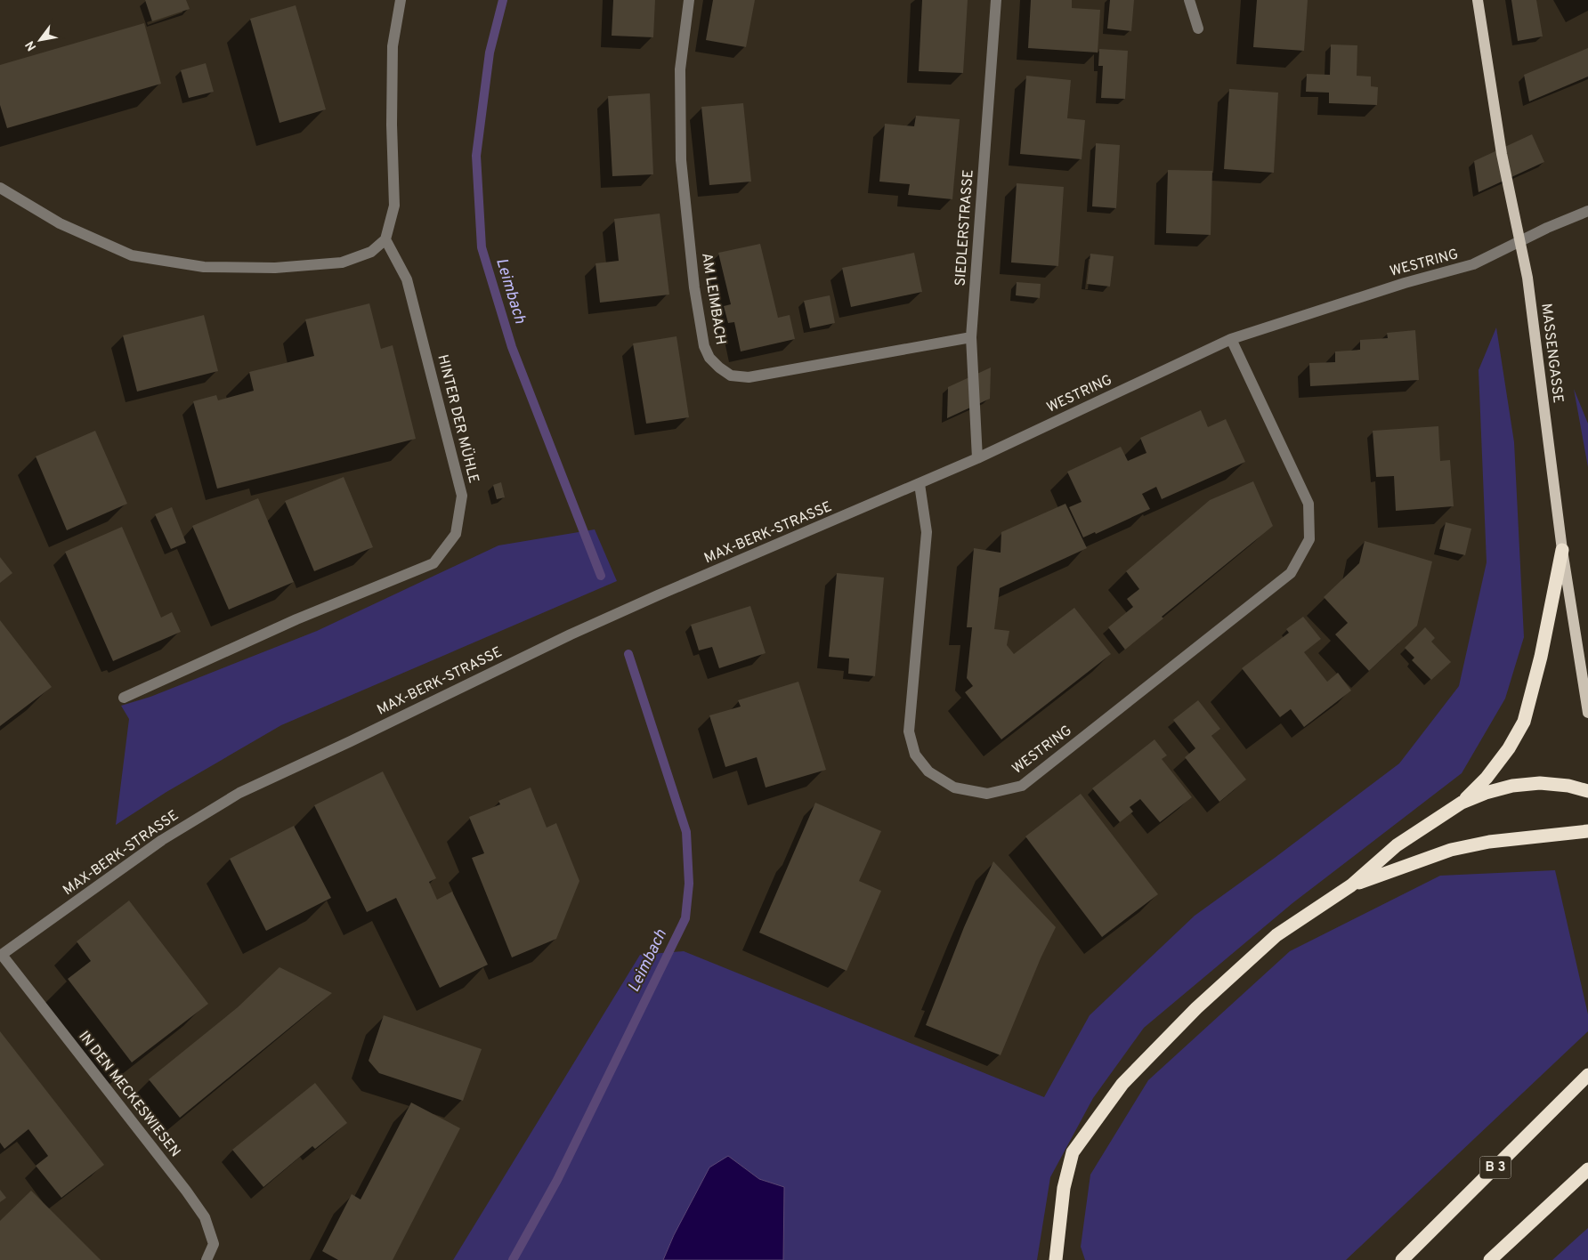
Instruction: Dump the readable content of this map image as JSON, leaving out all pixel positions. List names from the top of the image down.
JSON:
{
  "streets": {
    "highway": ["B 3"],
    "main road": ["MASSENGASSE"],
    "street": [
      "SIEDLERSTRASSE",
      "WESTRING",
      "AM LEIMBACH",
      "HINTER DER MÜHLE",
      "MAX-BERK-STRASSE",
      "IN DEN MECKESWIESEN"
    ]
  },
  "crossings": [
    ["SIEDLERSTRASSE", "WESTRING"],
    ["SIEDLERSTRASSE", "AM LEIMBACH"],
    ["WESTRING", "MASSENGASSE"],
    ["WESTRING", "MAX-BERK-STRASSE"],
    ["MAX-BERK-STRASSE", "IN DEN MECKESWIESEN"]
  ],
  "water": ["Leimbach"],
  "north": "bottom left"
}
